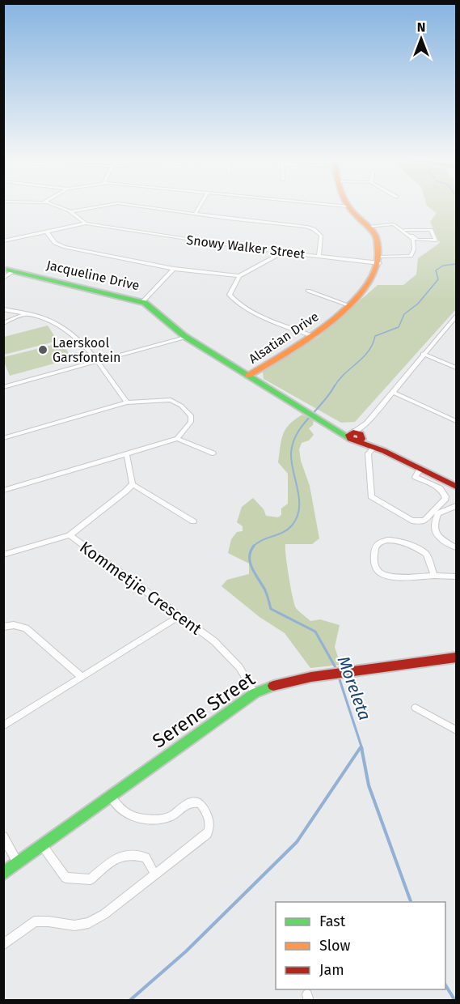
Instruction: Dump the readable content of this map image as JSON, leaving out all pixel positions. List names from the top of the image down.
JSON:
{
  "streets": {
    "street": [
      "Snowy Walker Street",
      "Jacqueline Drive",
      "Alsatian Drive",
      "Kommetjie Crescent",
      "Serene Street"
    ]
  },
  "crossings": [
    ["Snowy Walker Street", "Alsatian Drive"],
    ["Jacqueline Drive", "Alsatian Drive"],
    ["Kommetjie Crescent", "Serene Street"]
  ],
  "water": ["Moreleta"],
  "places": ["Laerskool Garsfontein"],
  "legend": ["Fast", "Slow", "Jam"],
  "north": "top"
}
